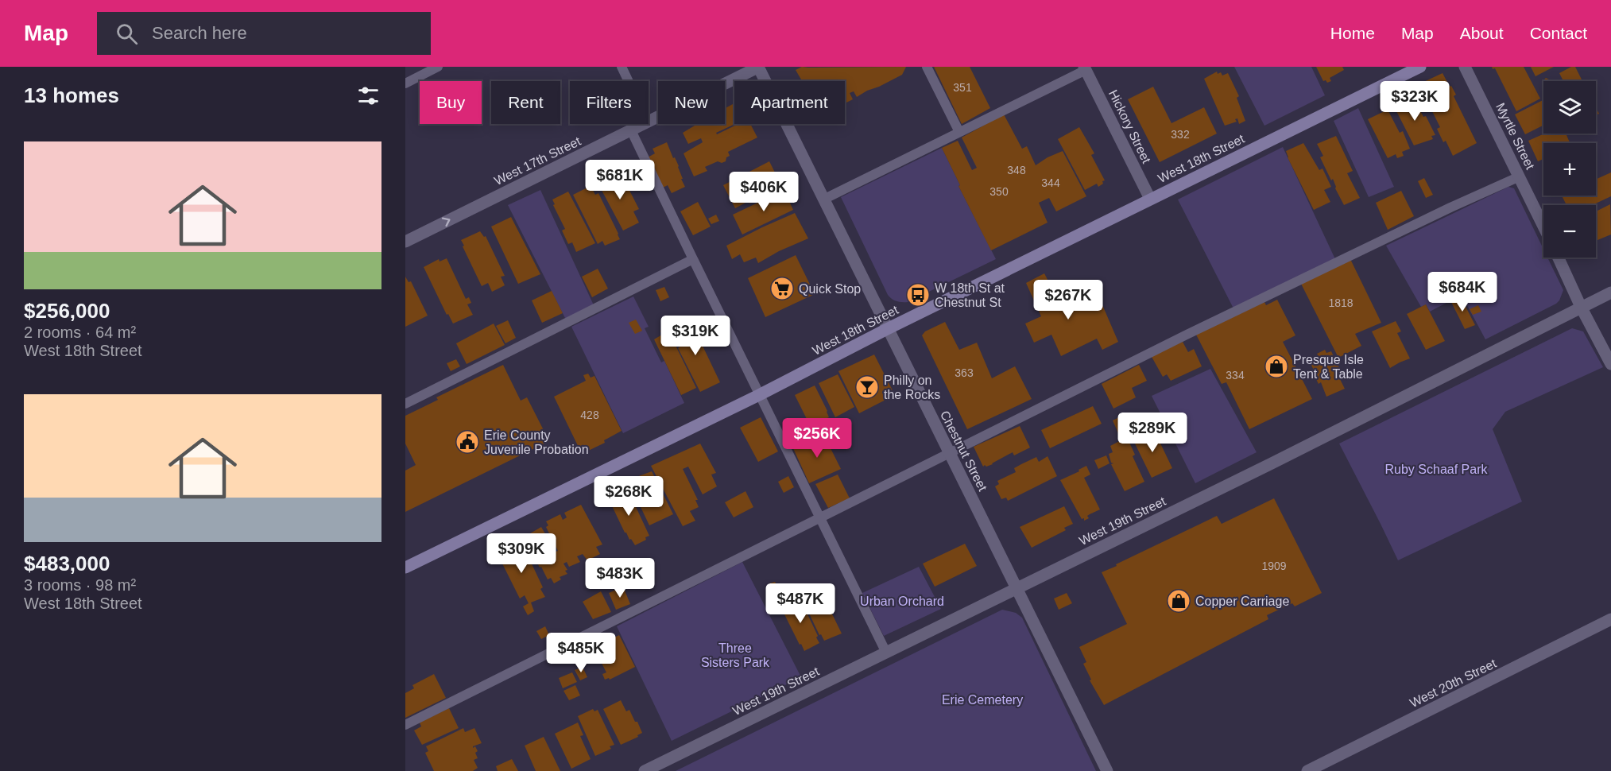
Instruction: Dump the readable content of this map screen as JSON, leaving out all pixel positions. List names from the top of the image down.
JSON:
{
  "streets": {
    "main road": ["West 18th Street"],
    "street": [
      "Hickory Street",
      "Myrtle Street",
      "West 17th Street",
      "Chestnut Street",
      "West 19th Street",
      "West 20th Street"
    ]
  },
  "crossings": [
    ["Hickory Street", "West 18th Street"],
    ["West 18th Street", "Chestnut Street"],
    ["West 17th Street", "Chestnut Street"],
    ["Chestnut Street", "West 19th Street"]
  ],
  "one_way": ["West 17th Street"],
  "parks": [
    "Ruby Schaaf Park",
    "Urban Orchard",
    "Three Sisters Park",
    "Erie Cemetery"
  ],
  "places": {
    "supermarket": ["Quick Stop"],
    "bus stop": ["W 18th St at Chestnut St"],
    "shop": ["Presque Isle Tent & Table", "Copper Carriage"],
    "bar": ["Philly on the Rocks"],
    "public building": ["Erie County Juvenile Probation"]
  },
  "house_numbers": [
    "351",
    "332",
    "348",
    "344",
    "350",
    "1818",
    "363",
    "334",
    "428",
    "1909"
  ],
  "page": {
    "header": "Map",
    "search": "Search here",
    "nav": [
      "Home",
      "Map",
      "About",
      "Contact"
    ],
    "heading": "13 homes",
    "map_buttons": ["+", "−"],
    "price": [
      "$323K",
      "$681K",
      "$406K",
      "$684K",
      "$267K",
      "$319K",
      "$289K",
      "$256K",
      "$268K",
      "$309K",
      "$483K",
      "$487K",
      "$485K"
    ],
    "chip": [
      "Buy",
      "Rent",
      "Filters",
      "New",
      "Apartment"
    ],
    "list": [
      {
        "name": "$256,000",
        "note": "2 rooms · 64 m² · West 18th Street"
      },
      {
        "name": "$483,000",
        "note": "3 rooms · 98 m² · West 18th Street"
      }
    ]
  }
}
